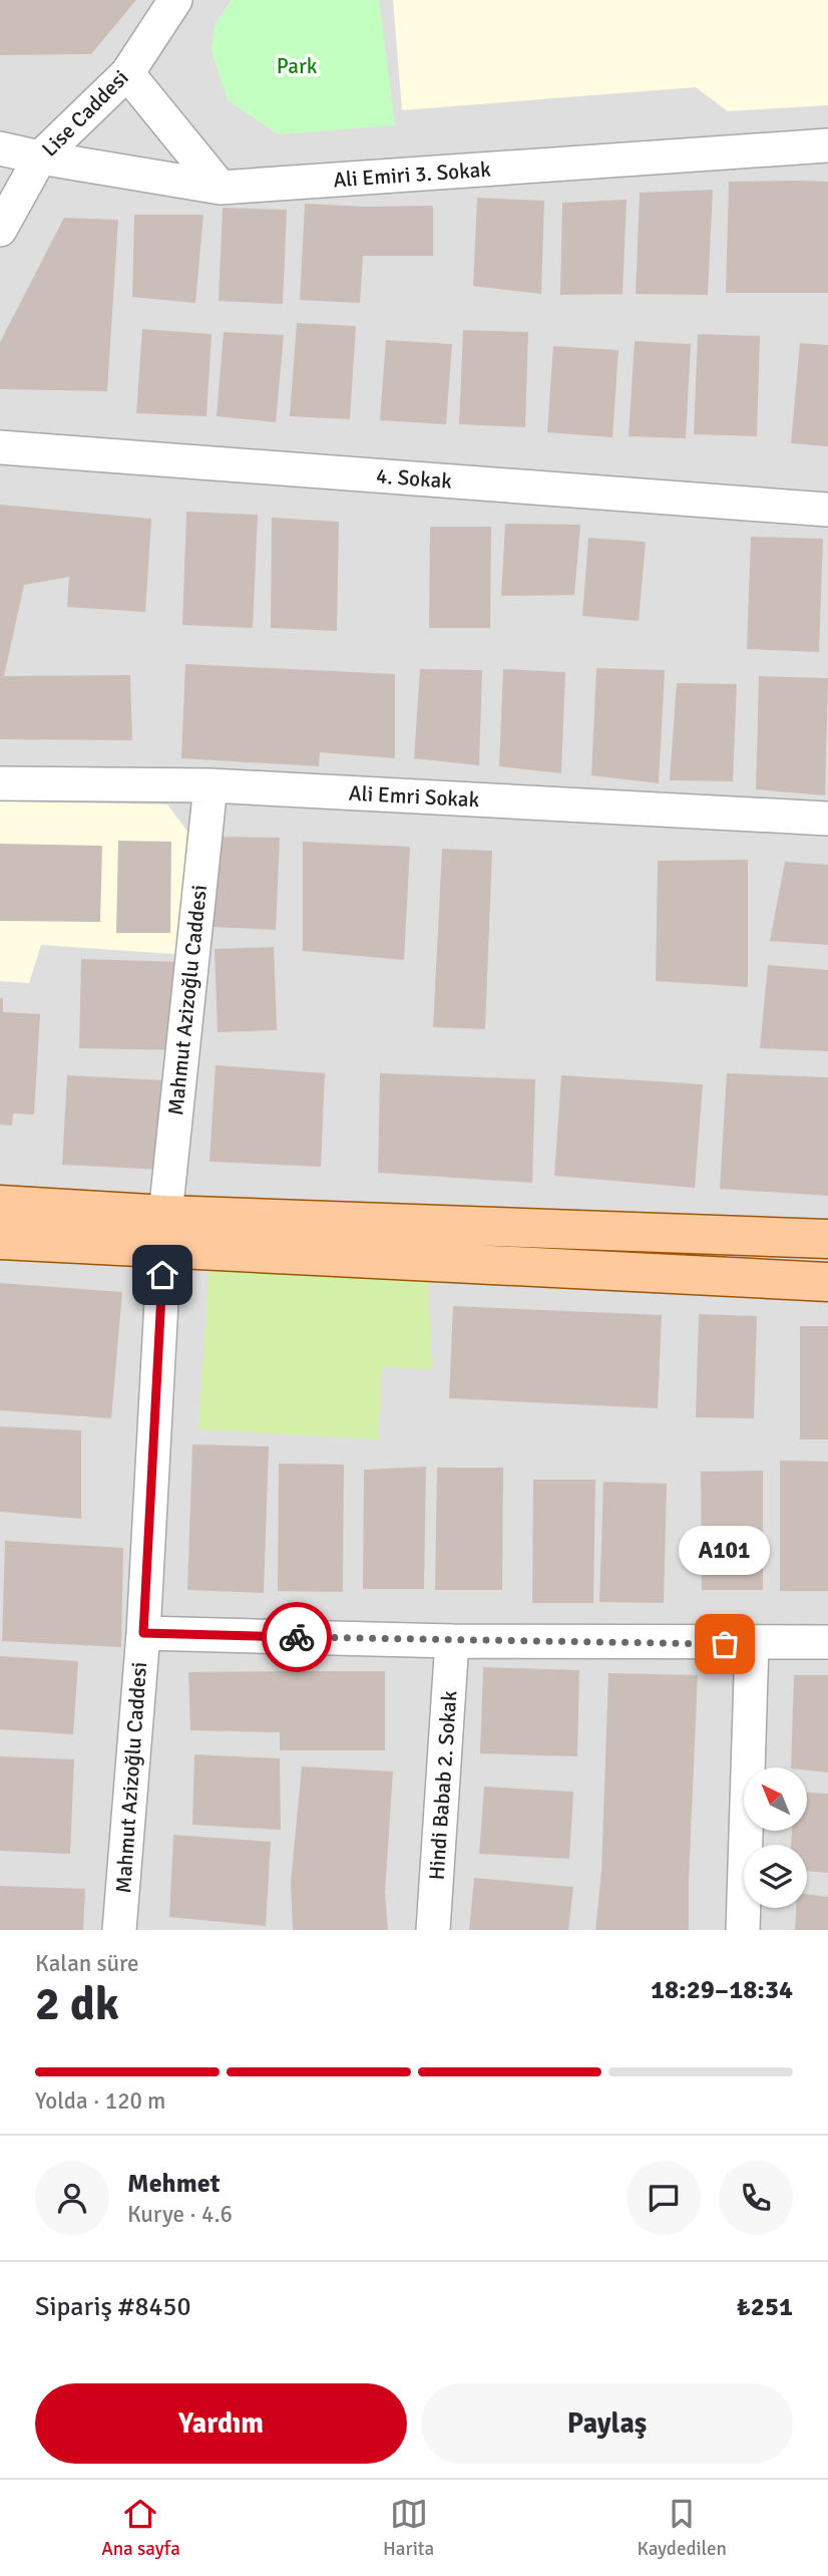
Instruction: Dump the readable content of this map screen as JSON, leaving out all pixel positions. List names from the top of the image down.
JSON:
{
  "streets": {
    "street": [
      "Lise Caddesi",
      "Ali Emiri 3. Sokak",
      "4. Sokak",
      "Ali Emri Sokak",
      "Mahmut Azizoğlu Caddesi",
      "Hindi Babab 2. Sokak"
    ]
  },
  "crossings": [
    ["Lise Caddesi", "Ali Emiri 3. Sokak"],
    ["Ali Emri Sokak", "Mahmut Azizoğlu Caddesi"]
  ],
  "parks": ["Park"],
  "places": ["A101"],
  "north": "top left",
  "page": {
    "bubble": "A101",
    "heading": ["2 dk", "Kalan süre", "18:29–18:34"],
    "panel": [
      "Mehmet",
      "Kurye · 4.6",
      "Sipariş #8450",
      "₺251"
    ],
    "bar": "Yolda · 120 m",
    "buttons": ["Yardım", "Paylaş"],
    "tabs": ["Ana sayfa", "Harita", "Kaydedilen"]
  }
}
